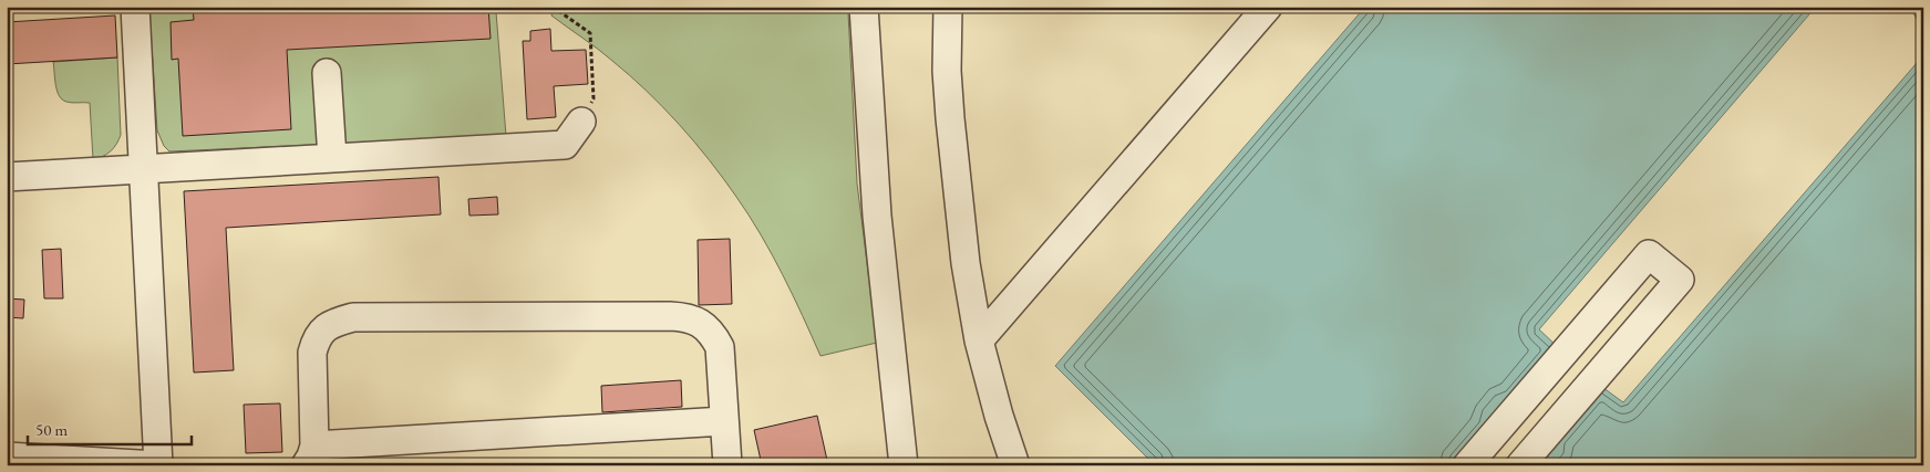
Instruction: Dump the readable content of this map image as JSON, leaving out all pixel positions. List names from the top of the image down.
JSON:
{
  "scale_bar": "50 m"
}
